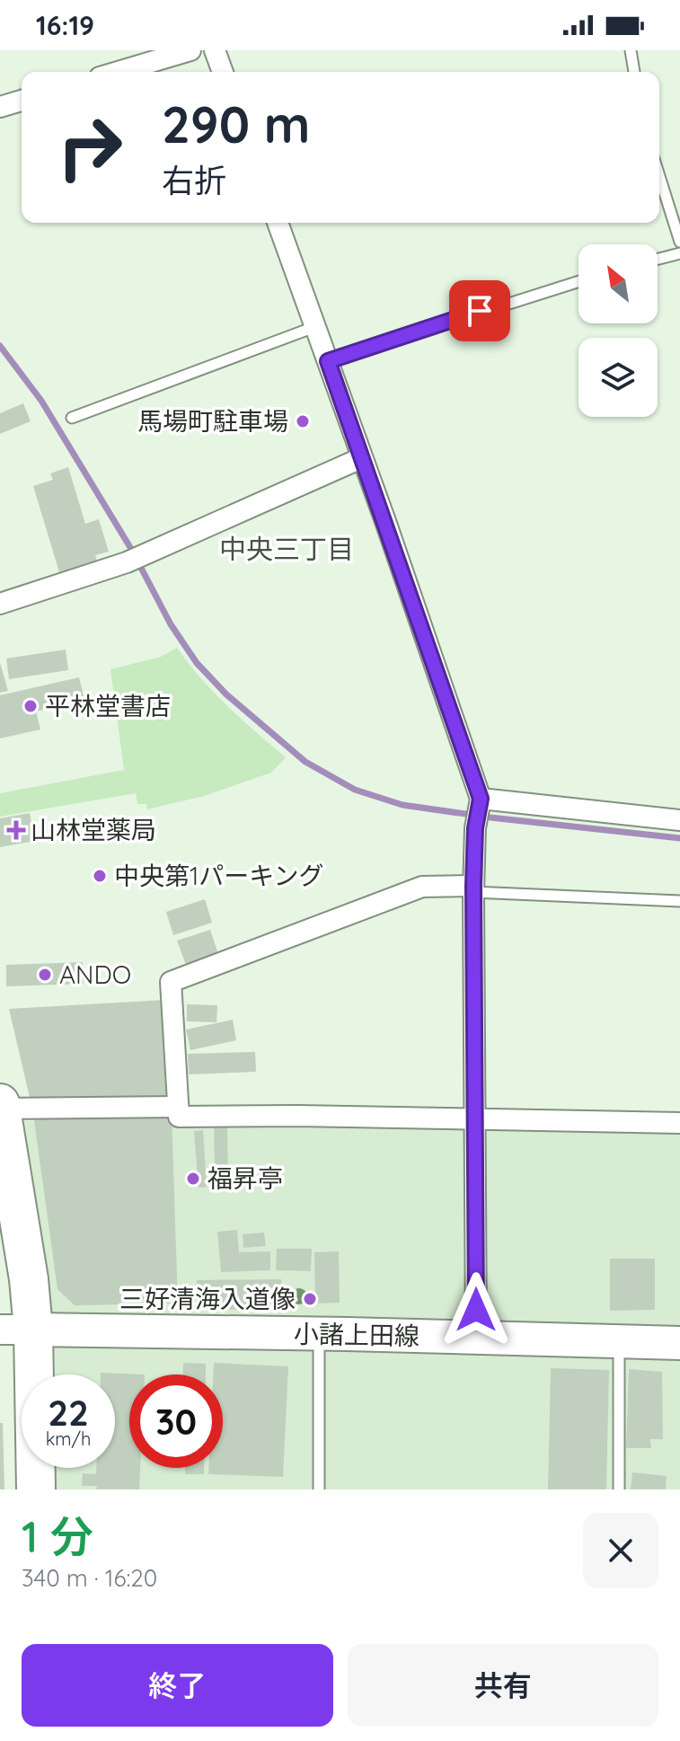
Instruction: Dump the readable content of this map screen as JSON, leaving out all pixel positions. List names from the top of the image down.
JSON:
{
  "streets": {
    "main road": ["小諸上田線"]
  },
  "districts": ["中央三丁目"],
  "places": {
    "other": [
      "馬場町駐車場",
      "平林堂書店",
      "中央第1パーキング",
      "ANDO",
      "福昇亭",
      "三好清海入道像"
    ],
    "health": ["山林堂薬局"]
  },
  "north": "top left",
  "page": {
    "status": "16:19",
    "turn": ["290 m", "右折"],
    "speed": "22 km/h",
    "limit": "30",
    "heading": ["1 分", "340 m · 16:20"],
    "buttons": ["終了", "共有"]
  }
}
